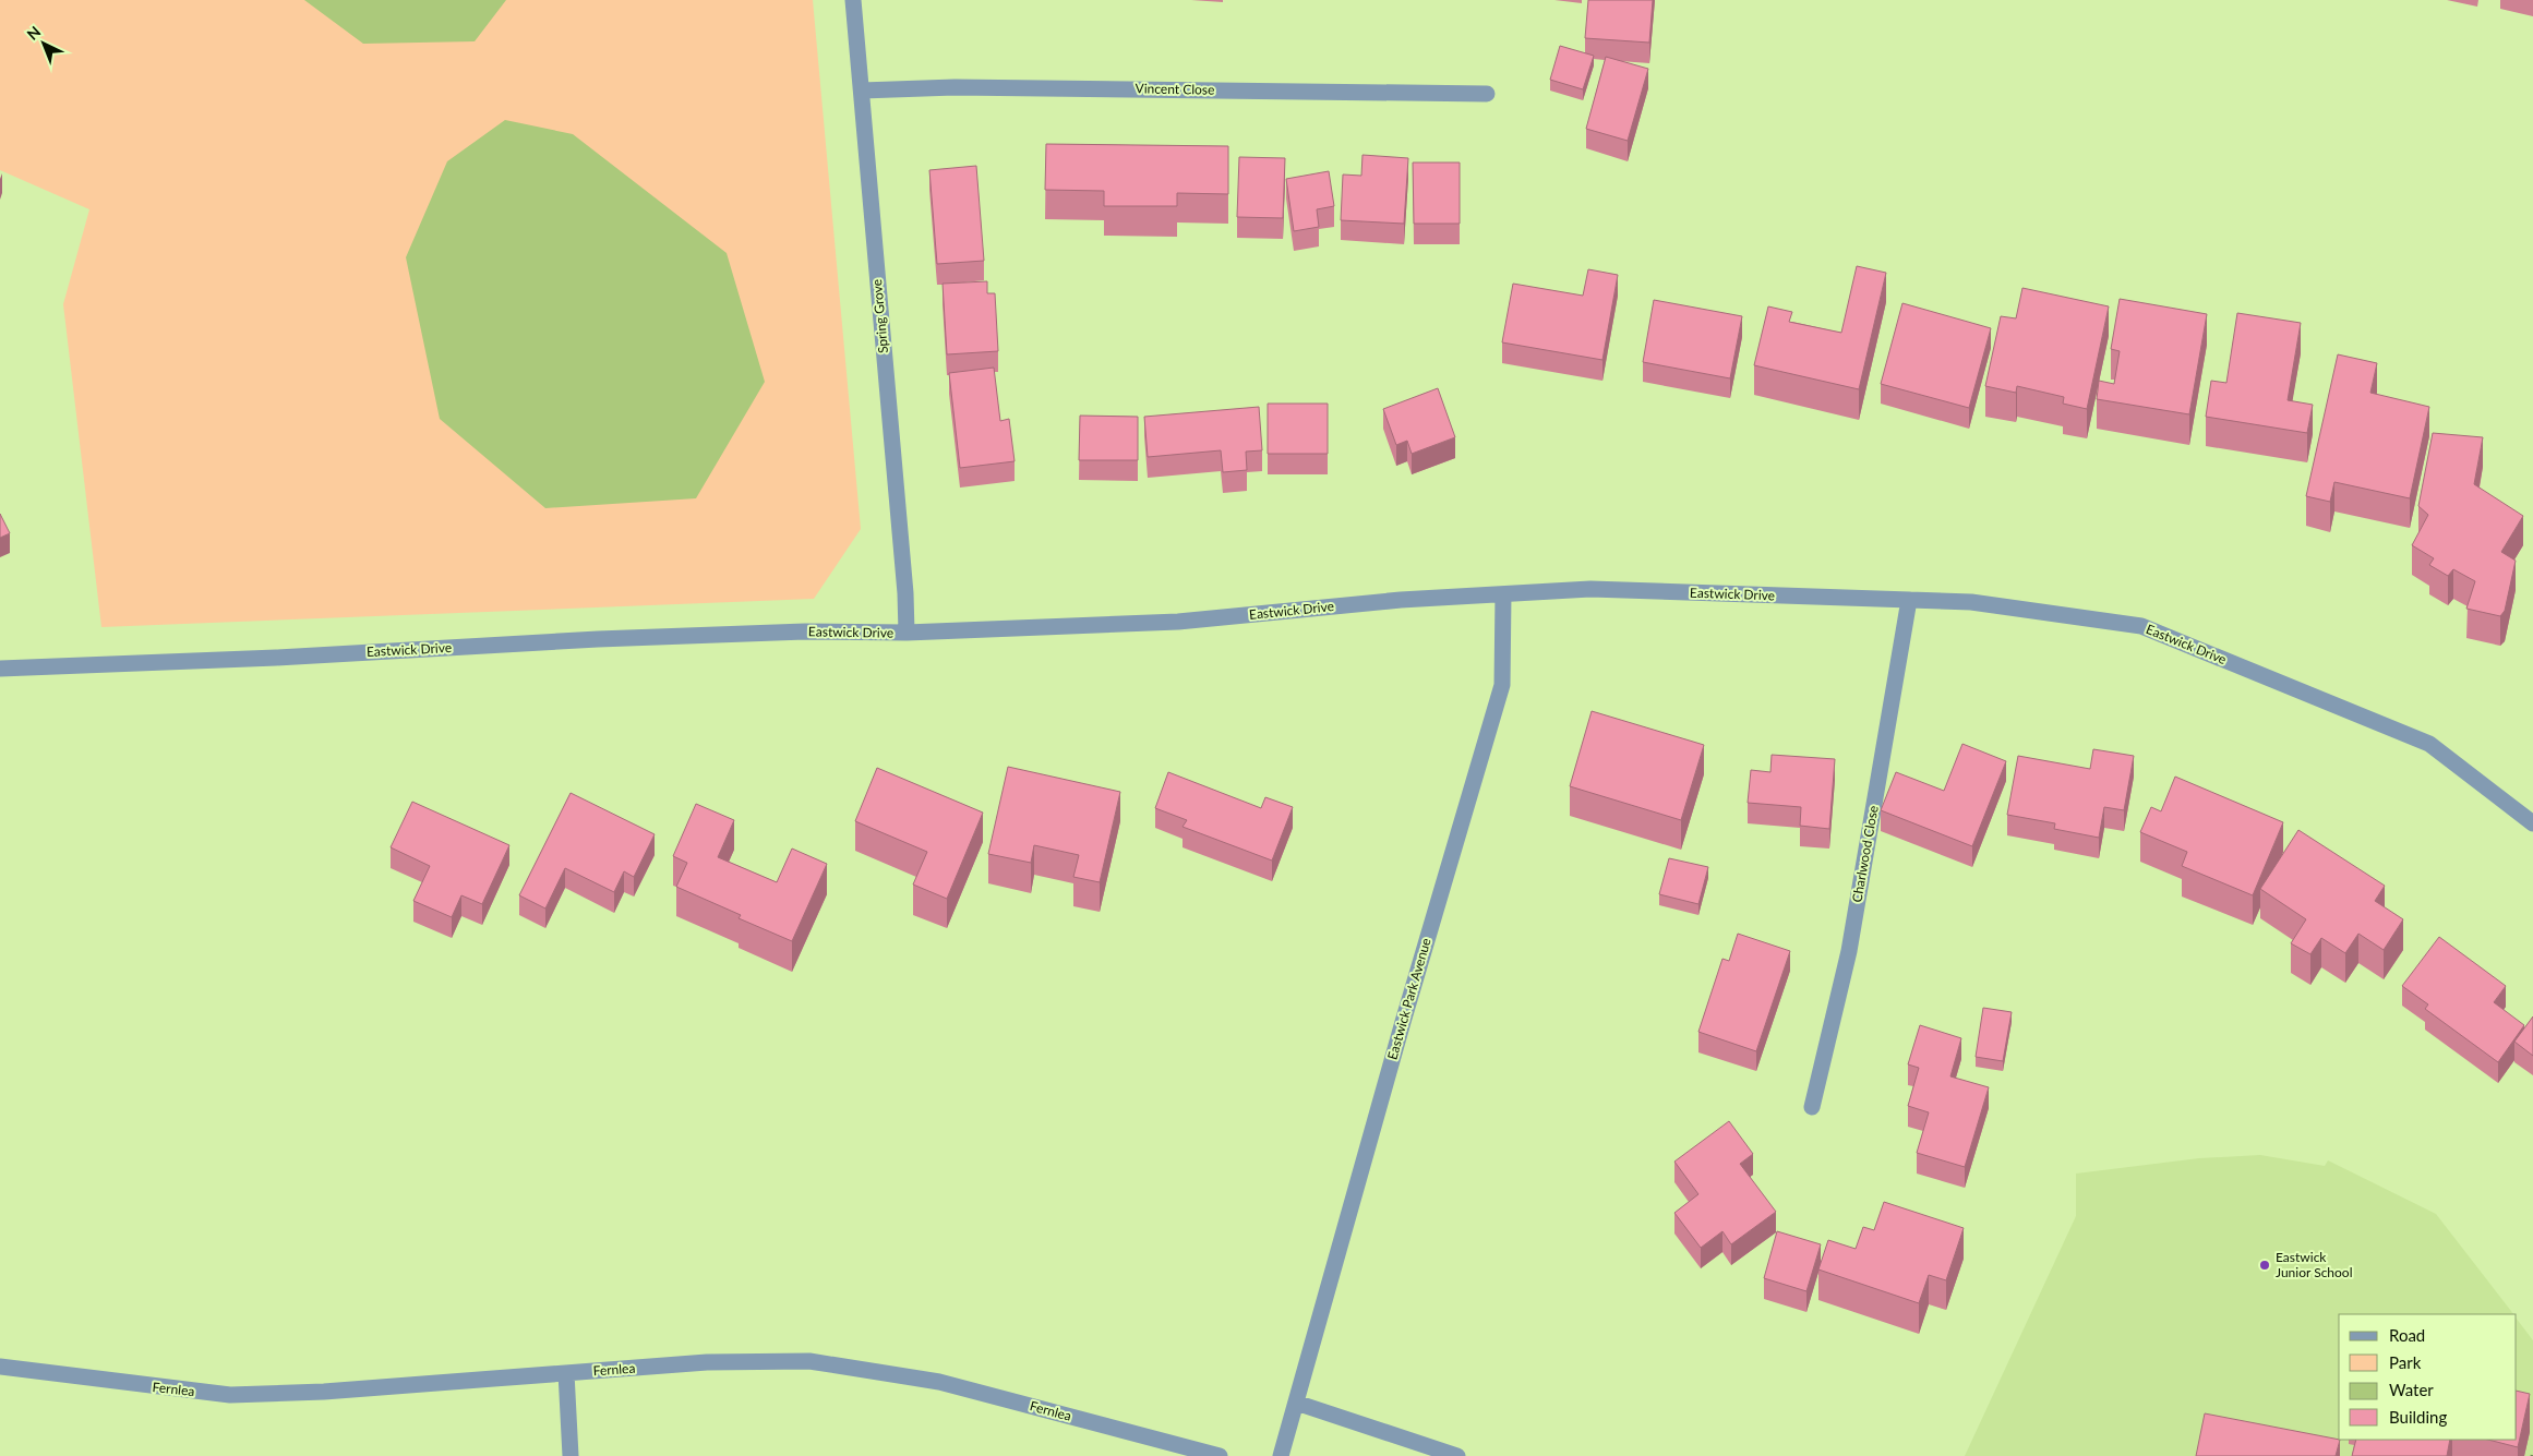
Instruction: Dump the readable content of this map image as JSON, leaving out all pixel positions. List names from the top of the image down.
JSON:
{
  "streets": {
    "street": [
      "Vincent Close",
      "Spring Grove",
      "Eastwick Drive",
      "Charlwood Close",
      "Eastwick Park Avenue",
      "Fernlea"
    ]
  },
  "crossings": [
    ["Vincent Close", "Spring Grove"],
    ["Spring Grove", "Eastwick Drive"],
    ["Eastwick Drive", "Charlwood Close"],
    ["Eastwick Drive", "Eastwick Park Avenue"]
  ],
  "places": ["Eastwick Junior School"],
  "legend": [
    "Road",
    "Park",
    "Water",
    "Building"
  ],
  "north": "top left"
}
